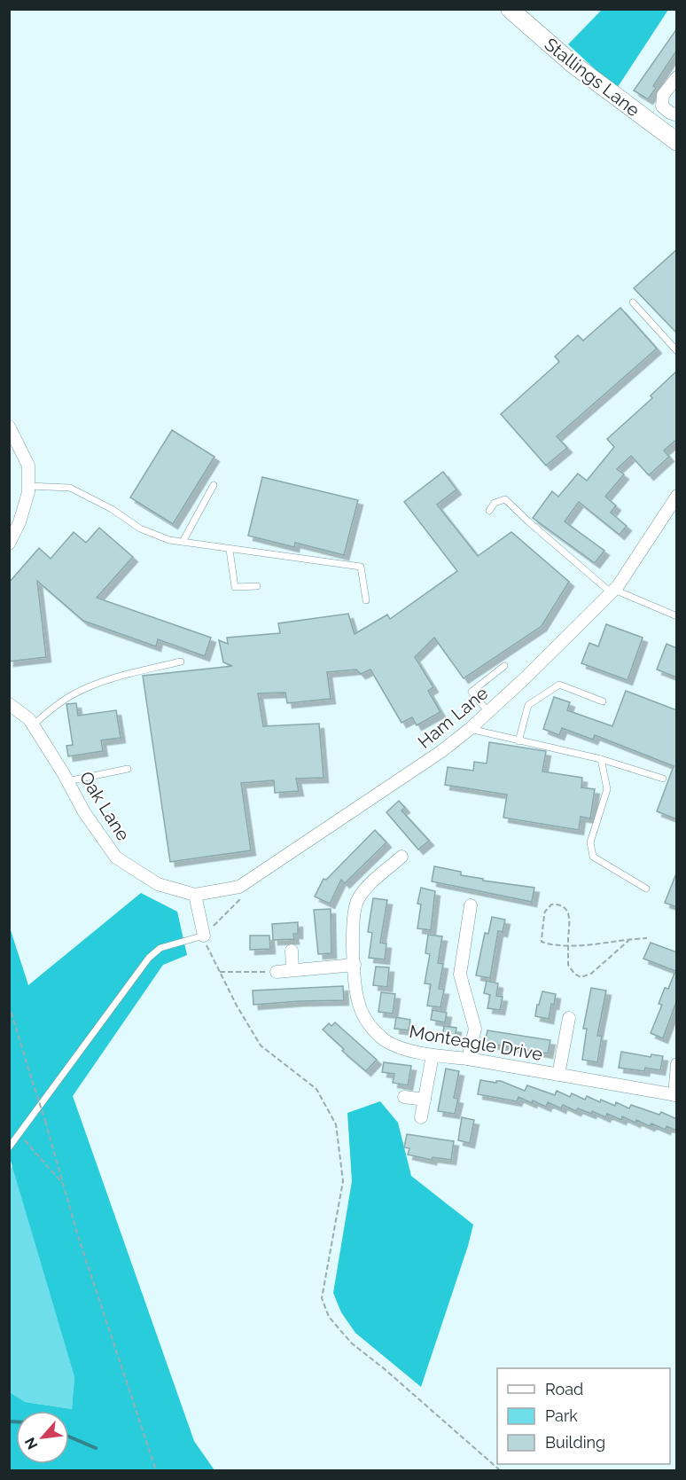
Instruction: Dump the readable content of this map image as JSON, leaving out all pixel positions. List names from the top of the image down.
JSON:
{
  "streets": {
    "main road": ["Stallings Lane"],
    "street": ["Ham Lane", "Oak Lane", "Monteagle Drive"]
  },
  "crossings": [
    ["Ham Lane", "Oak Lane"]
  ],
  "legend": ["Road", "Park", "Building"],
  "north": "bottom left"
}
